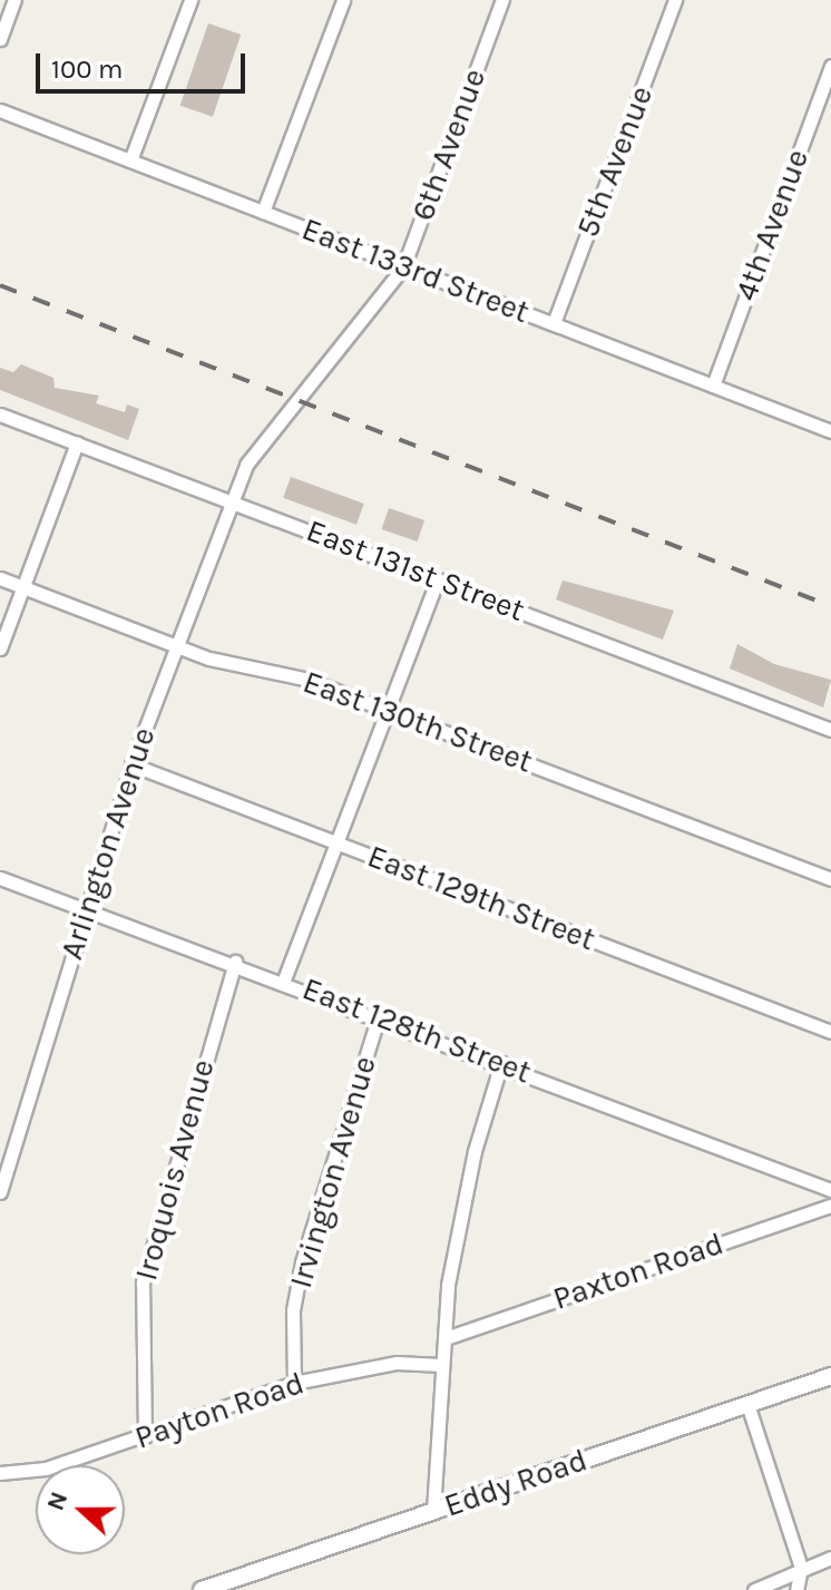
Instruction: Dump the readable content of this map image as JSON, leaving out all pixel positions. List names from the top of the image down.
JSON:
{
  "streets": {
    "street": [
      "6th Avenue",
      "5th Avenue",
      "4th Avenue",
      "East 133rd Street",
      "East 131st Street",
      "East 130th Street",
      "Arlington Avenue",
      "East 129th Street",
      "East 128th Street",
      "Iroquois Avenue",
      "Irvington Avenue",
      "Paxton Road",
      "Payton Road",
      "Eddy Road"
    ]
  },
  "crossings": [
    ["6th Avenue", "East 133rd Street"],
    ["6th Avenue", "East 131st Street"],
    ["6th Avenue", "Arlington Avenue"],
    ["5th Avenue", "East 133rd Street"],
    ["4th Avenue", "East 133rd Street"],
    ["East 131st Street", "Arlington Avenue"],
    ["East 130th Street", "Arlington Avenue"],
    ["Arlington Avenue", "East 129th Street"],
    ["Arlington Avenue", "East 128th Street"],
    ["East 128th Street", "Iroquois Avenue"],
    ["East 128th Street", "Irvington Avenue"],
    ["Iroquois Avenue", "Payton Road"],
    ["Irvington Avenue", "Payton Road"]
  ],
  "scale_bar": "100 m",
  "north": "left"
}
